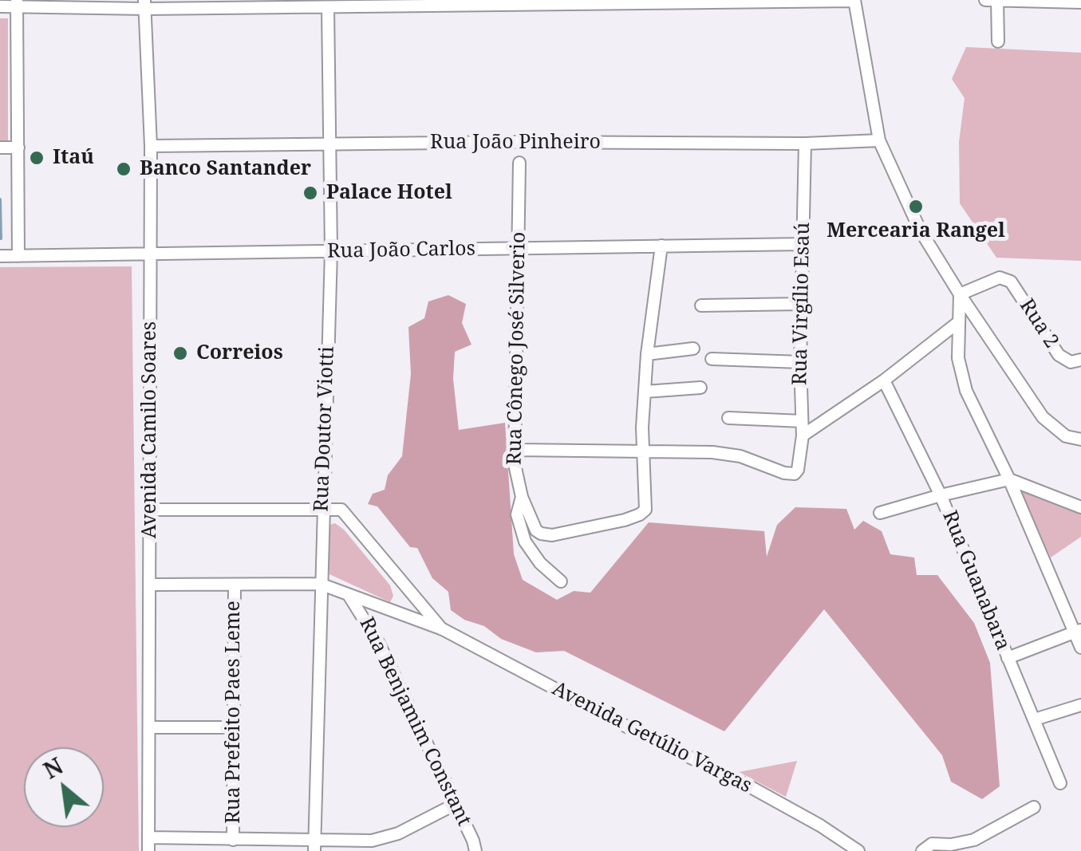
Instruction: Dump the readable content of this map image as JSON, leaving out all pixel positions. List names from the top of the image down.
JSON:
{
  "streets": {
    "street": [
      "Rua João Pinheiro",
      "Rua João Carlos",
      "Rua Virgílio Esaú",
      "Rua 2",
      "Rua Cônego José Silverio",
      "Rua Doutor Viotti",
      "Avenida Camilo Soares",
      "Rua Guanabara",
      "Rua Prefeito Paes Leme",
      "Rua Benjamim Constant",
      "Avenida Getúlio Vargas"
    ]
  },
  "crossings": [
    ["Rua João Pinheiro", "Rua Virgílio Esaú"],
    ["Rua João Pinheiro", "Rua Doutor Viotti"],
    ["Rua João Pinheiro", "Avenida Camilo Soares"],
    ["Rua João Carlos", "Rua Virgílio Esaú"],
    ["Rua João Carlos", "Rua Cônego José Silverio"],
    ["Rua João Carlos", "Rua Doutor Viotti"],
    ["Rua João Carlos", "Avenida Camilo Soares"],
    ["Rua Virgílio Esaú", "Rua Cônego José Silverio"],
    ["Rua Doutor Viotti", "Avenida Getúlio Vargas"],
    ["Rua Benjamim Constant", "Avenida Getúlio Vargas"]
  ],
  "places": [
    "Itaú",
    "Banco Santander",
    "Palace Hotel",
    "Mercearia Rangel",
    "Correios"
  ],
  "north": "top left"
}
